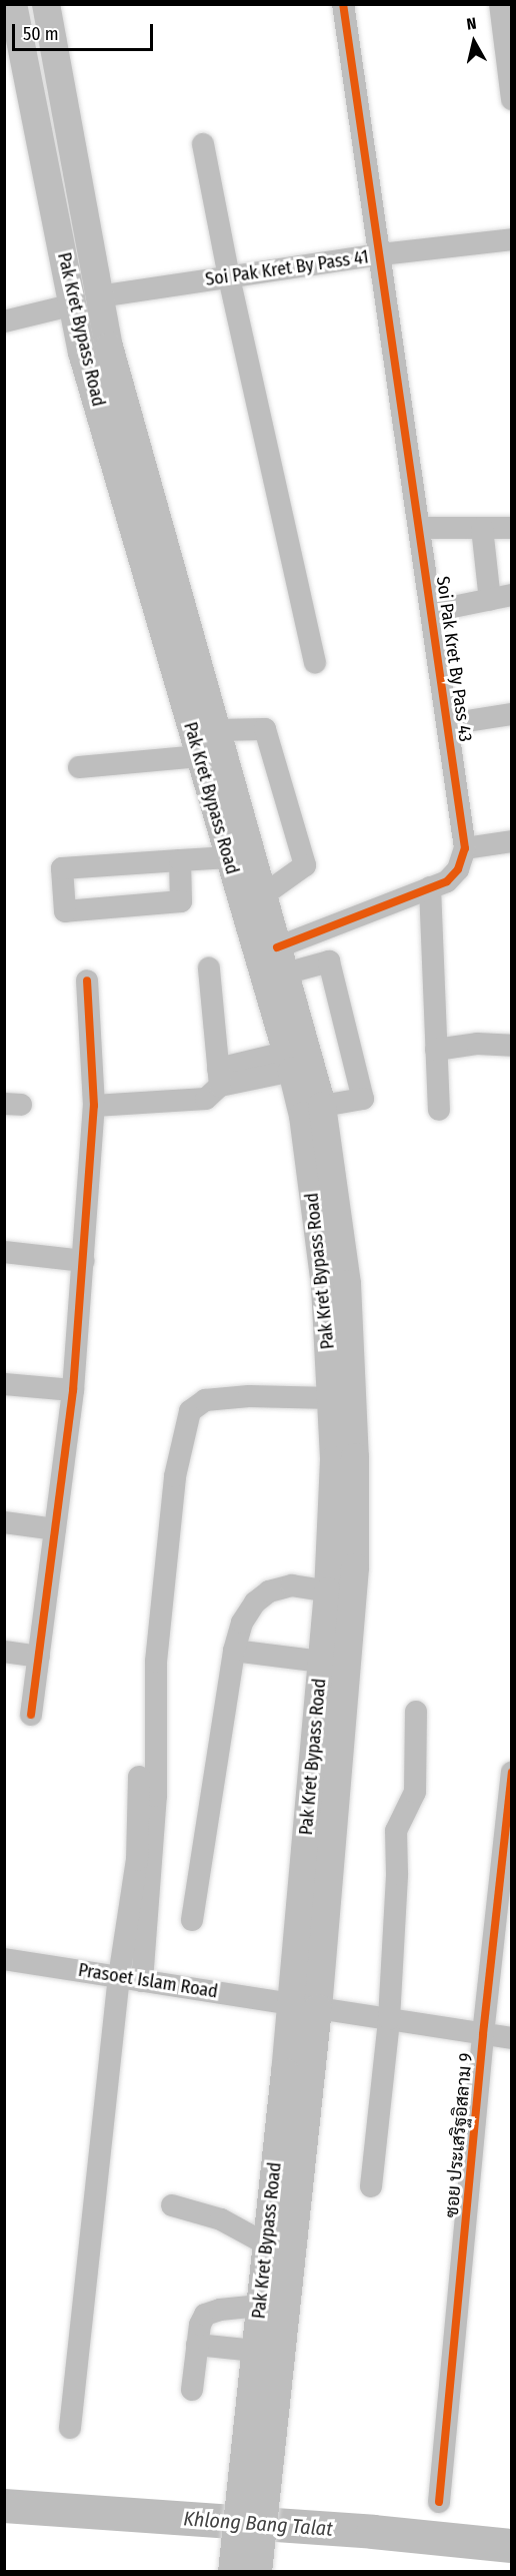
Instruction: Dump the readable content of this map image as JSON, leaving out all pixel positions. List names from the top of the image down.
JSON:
{
  "streets": {
    "main road": ["Pak Kret Bypass Road"],
    "street": [
      "Soi Pak Kret By Pass 41",
      "Soi Pak Kret By Pass 43",
      "Prasoet Islam Road",
      "ซอย ประเสริฐอิสลาม 9"
    ]
  },
  "crossings": [
    ["Soi Pak Kret By Pass 41", "Pak Kret Bypass Road"],
    ["Soi Pak Kret By Pass 41", "Soi Pak Kret By Pass 43"],
    ["Pak Kret Bypass Road", "Prasoet Islam Road"]
  ],
  "water": ["Khlong Bang Talat"],
  "scale_bar": "50 m",
  "north": "top"
}
